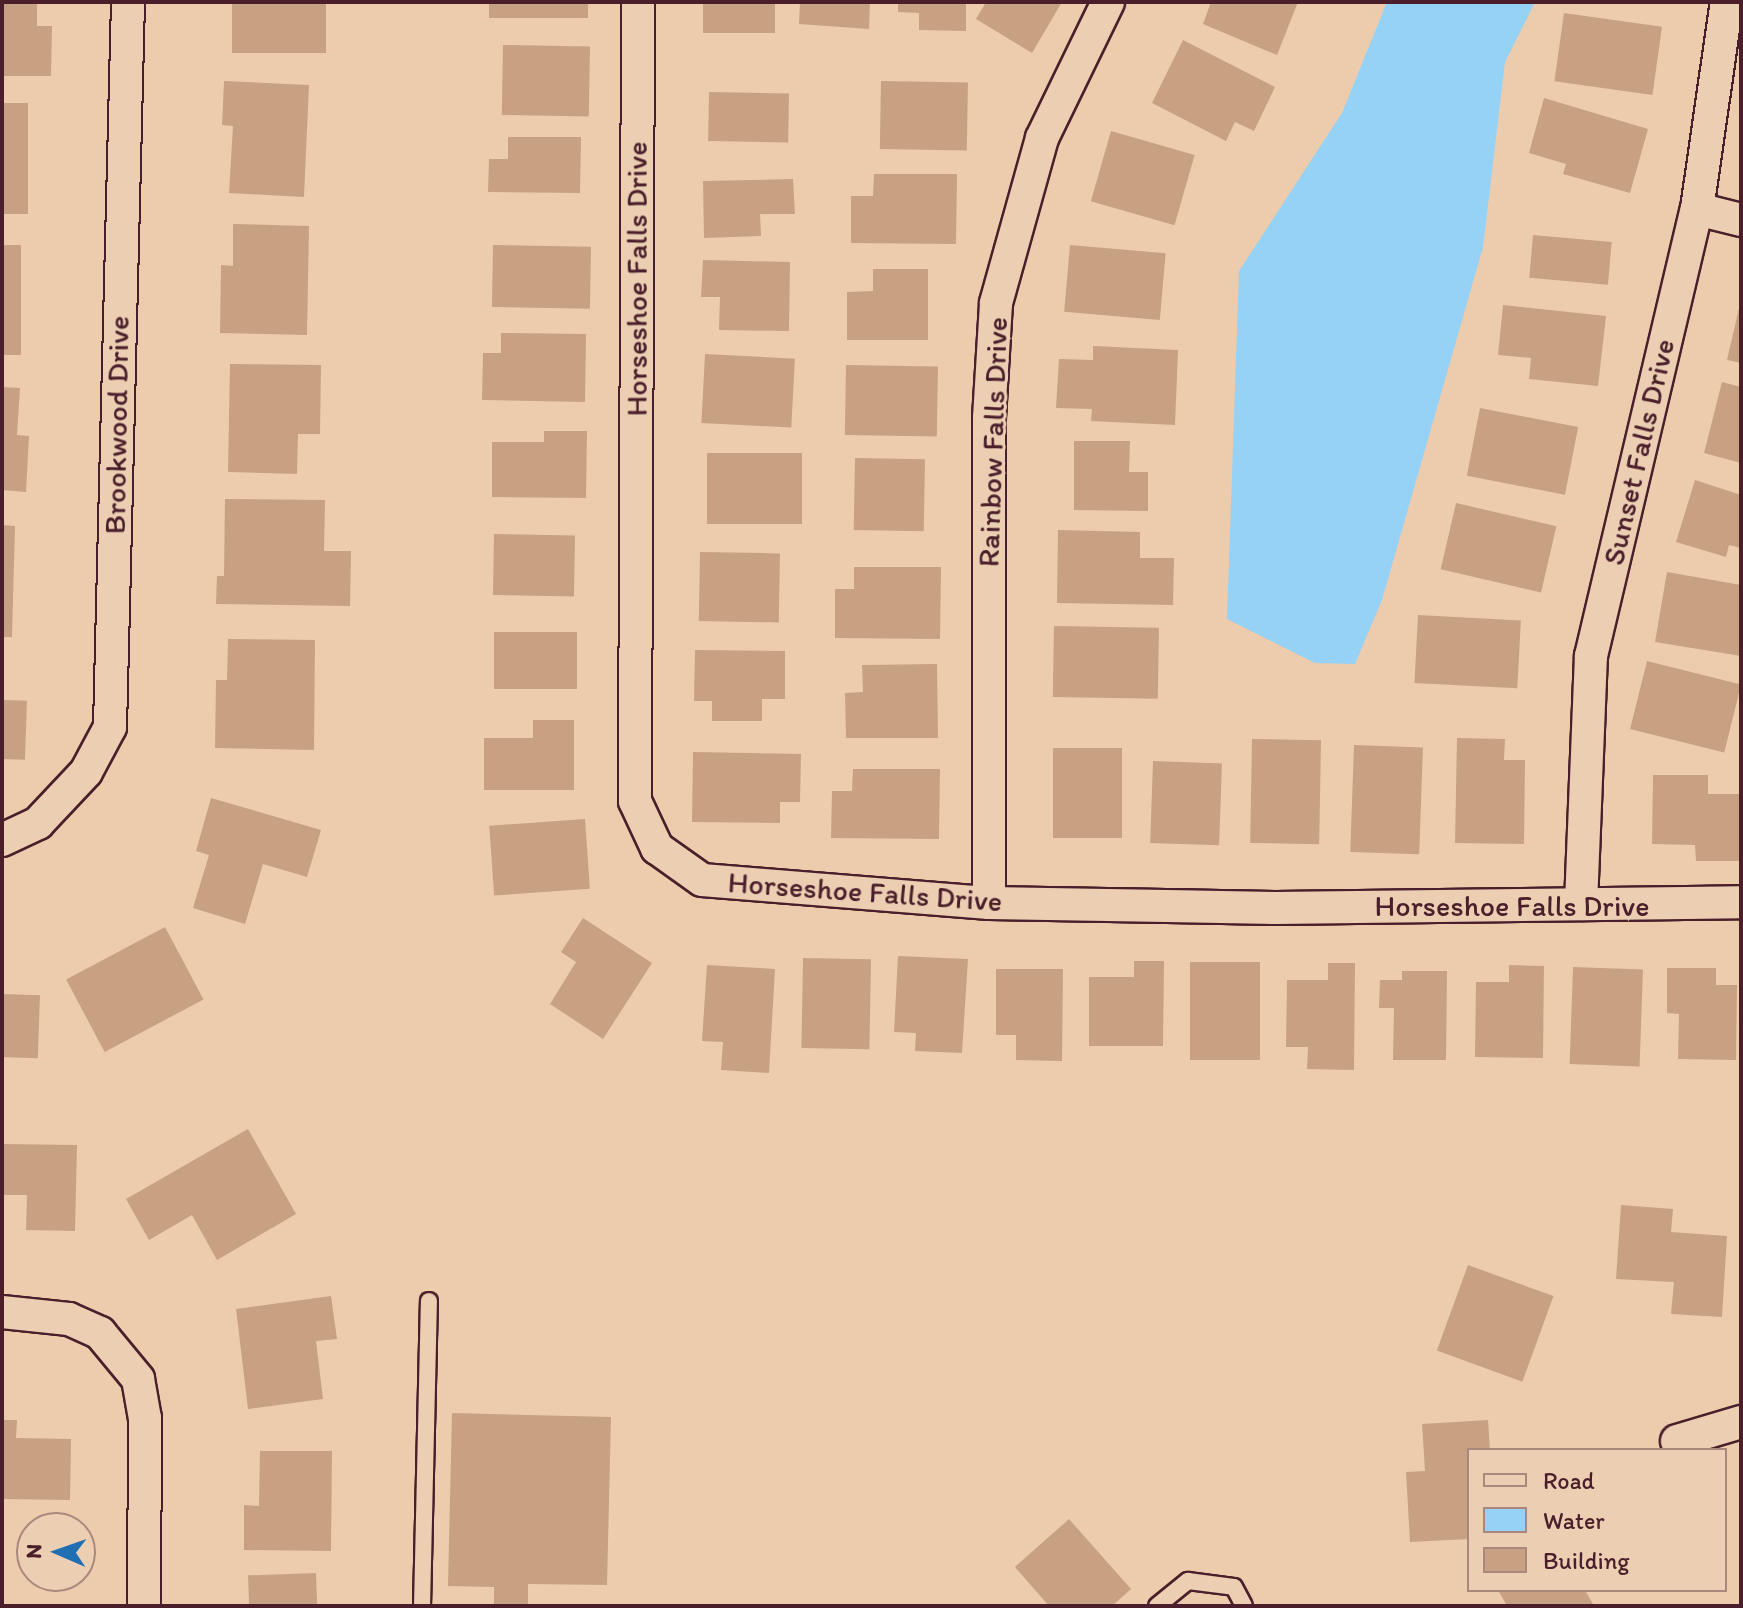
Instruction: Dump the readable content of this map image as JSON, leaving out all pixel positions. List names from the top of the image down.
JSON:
{
  "streets": {
    "street": [
      "Horseshoe Falls Drive",
      "Brookwood Drive",
      "Rainbow Falls Drive",
      "Sunset Falls Drive"
    ]
  },
  "crossings": [
    ["Horseshoe Falls Drive", "Rainbow Falls Drive"],
    ["Horseshoe Falls Drive", "Sunset Falls Drive"]
  ],
  "legend": ["Road", "Water", "Building"],
  "north": "left"
}
